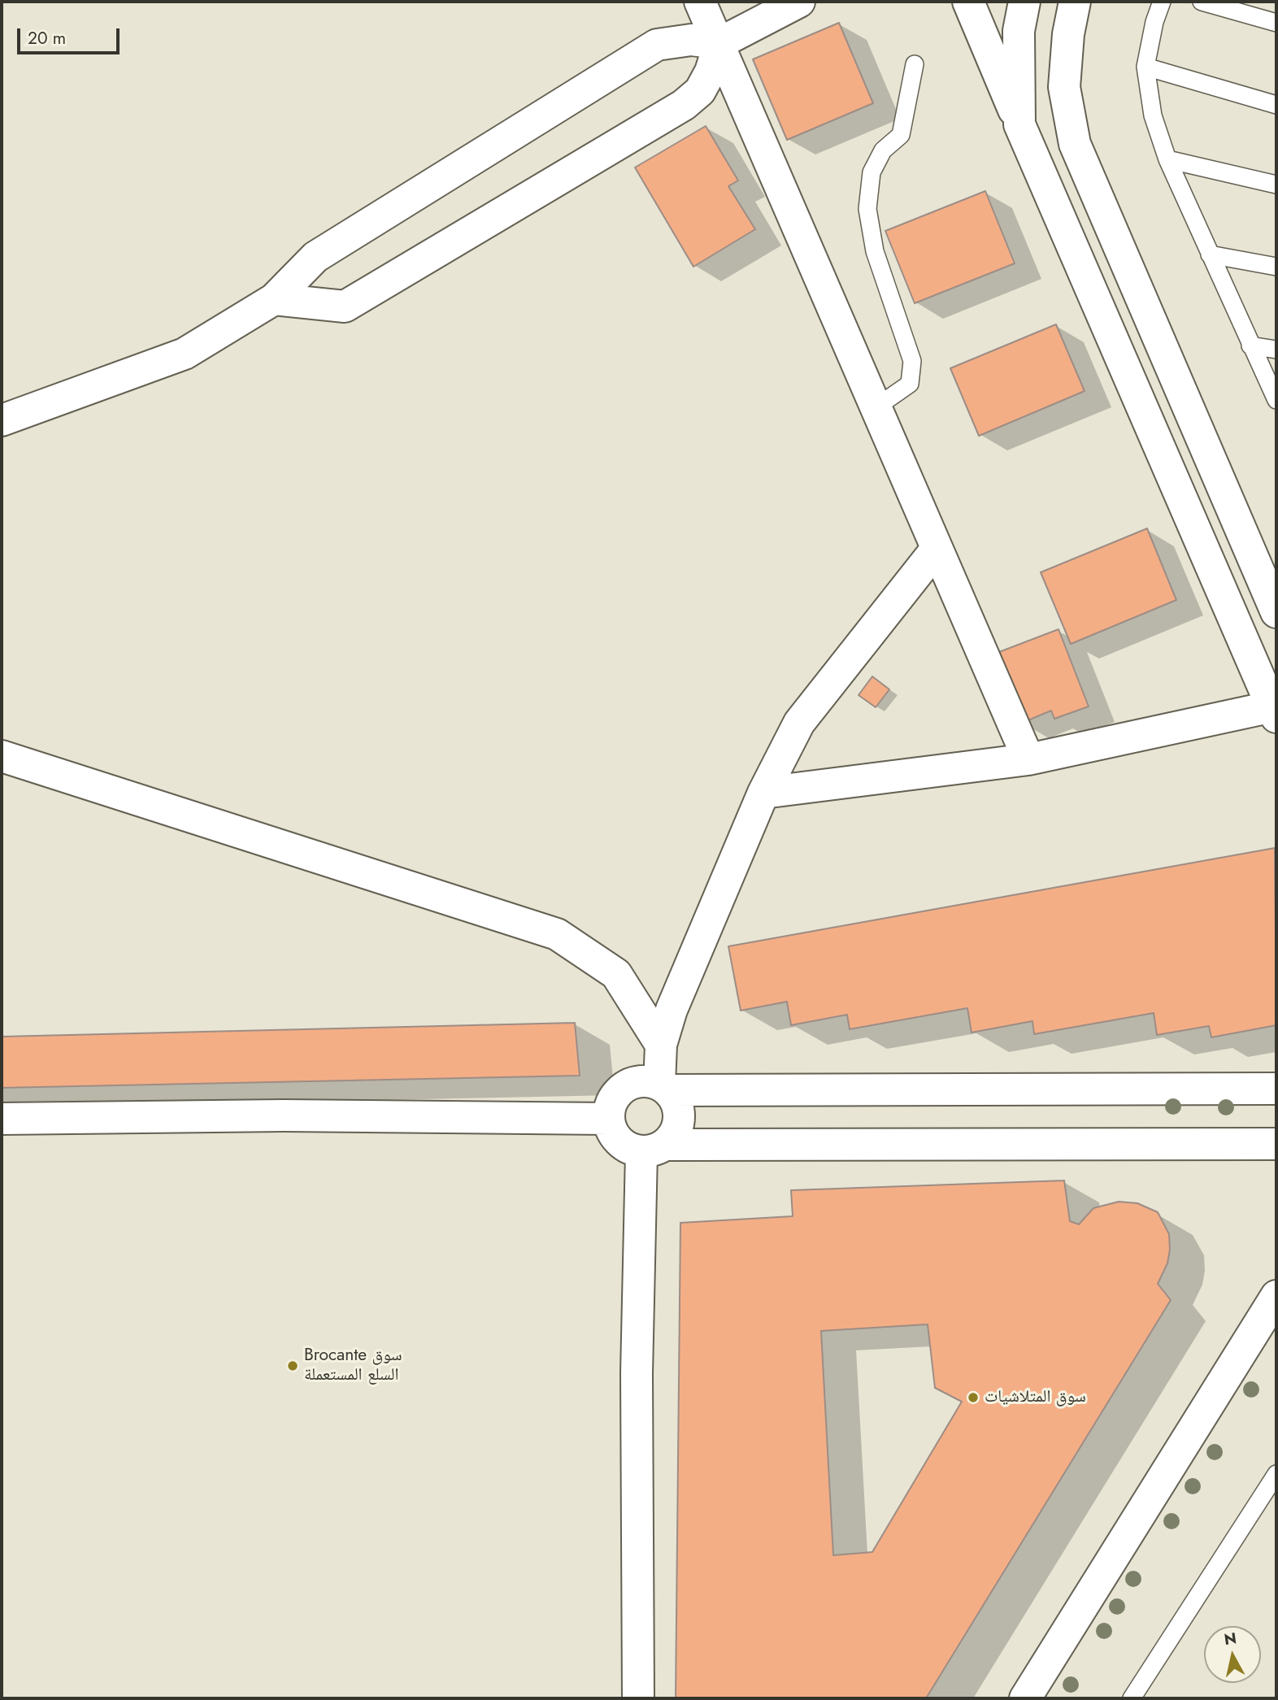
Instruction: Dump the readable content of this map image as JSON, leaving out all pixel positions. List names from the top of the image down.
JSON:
{
  "places": ["Brocante سوق السلع المستعملة", "سوق المتلاشيات"],
  "scale_bar": "20 m",
  "north": "top"
}
